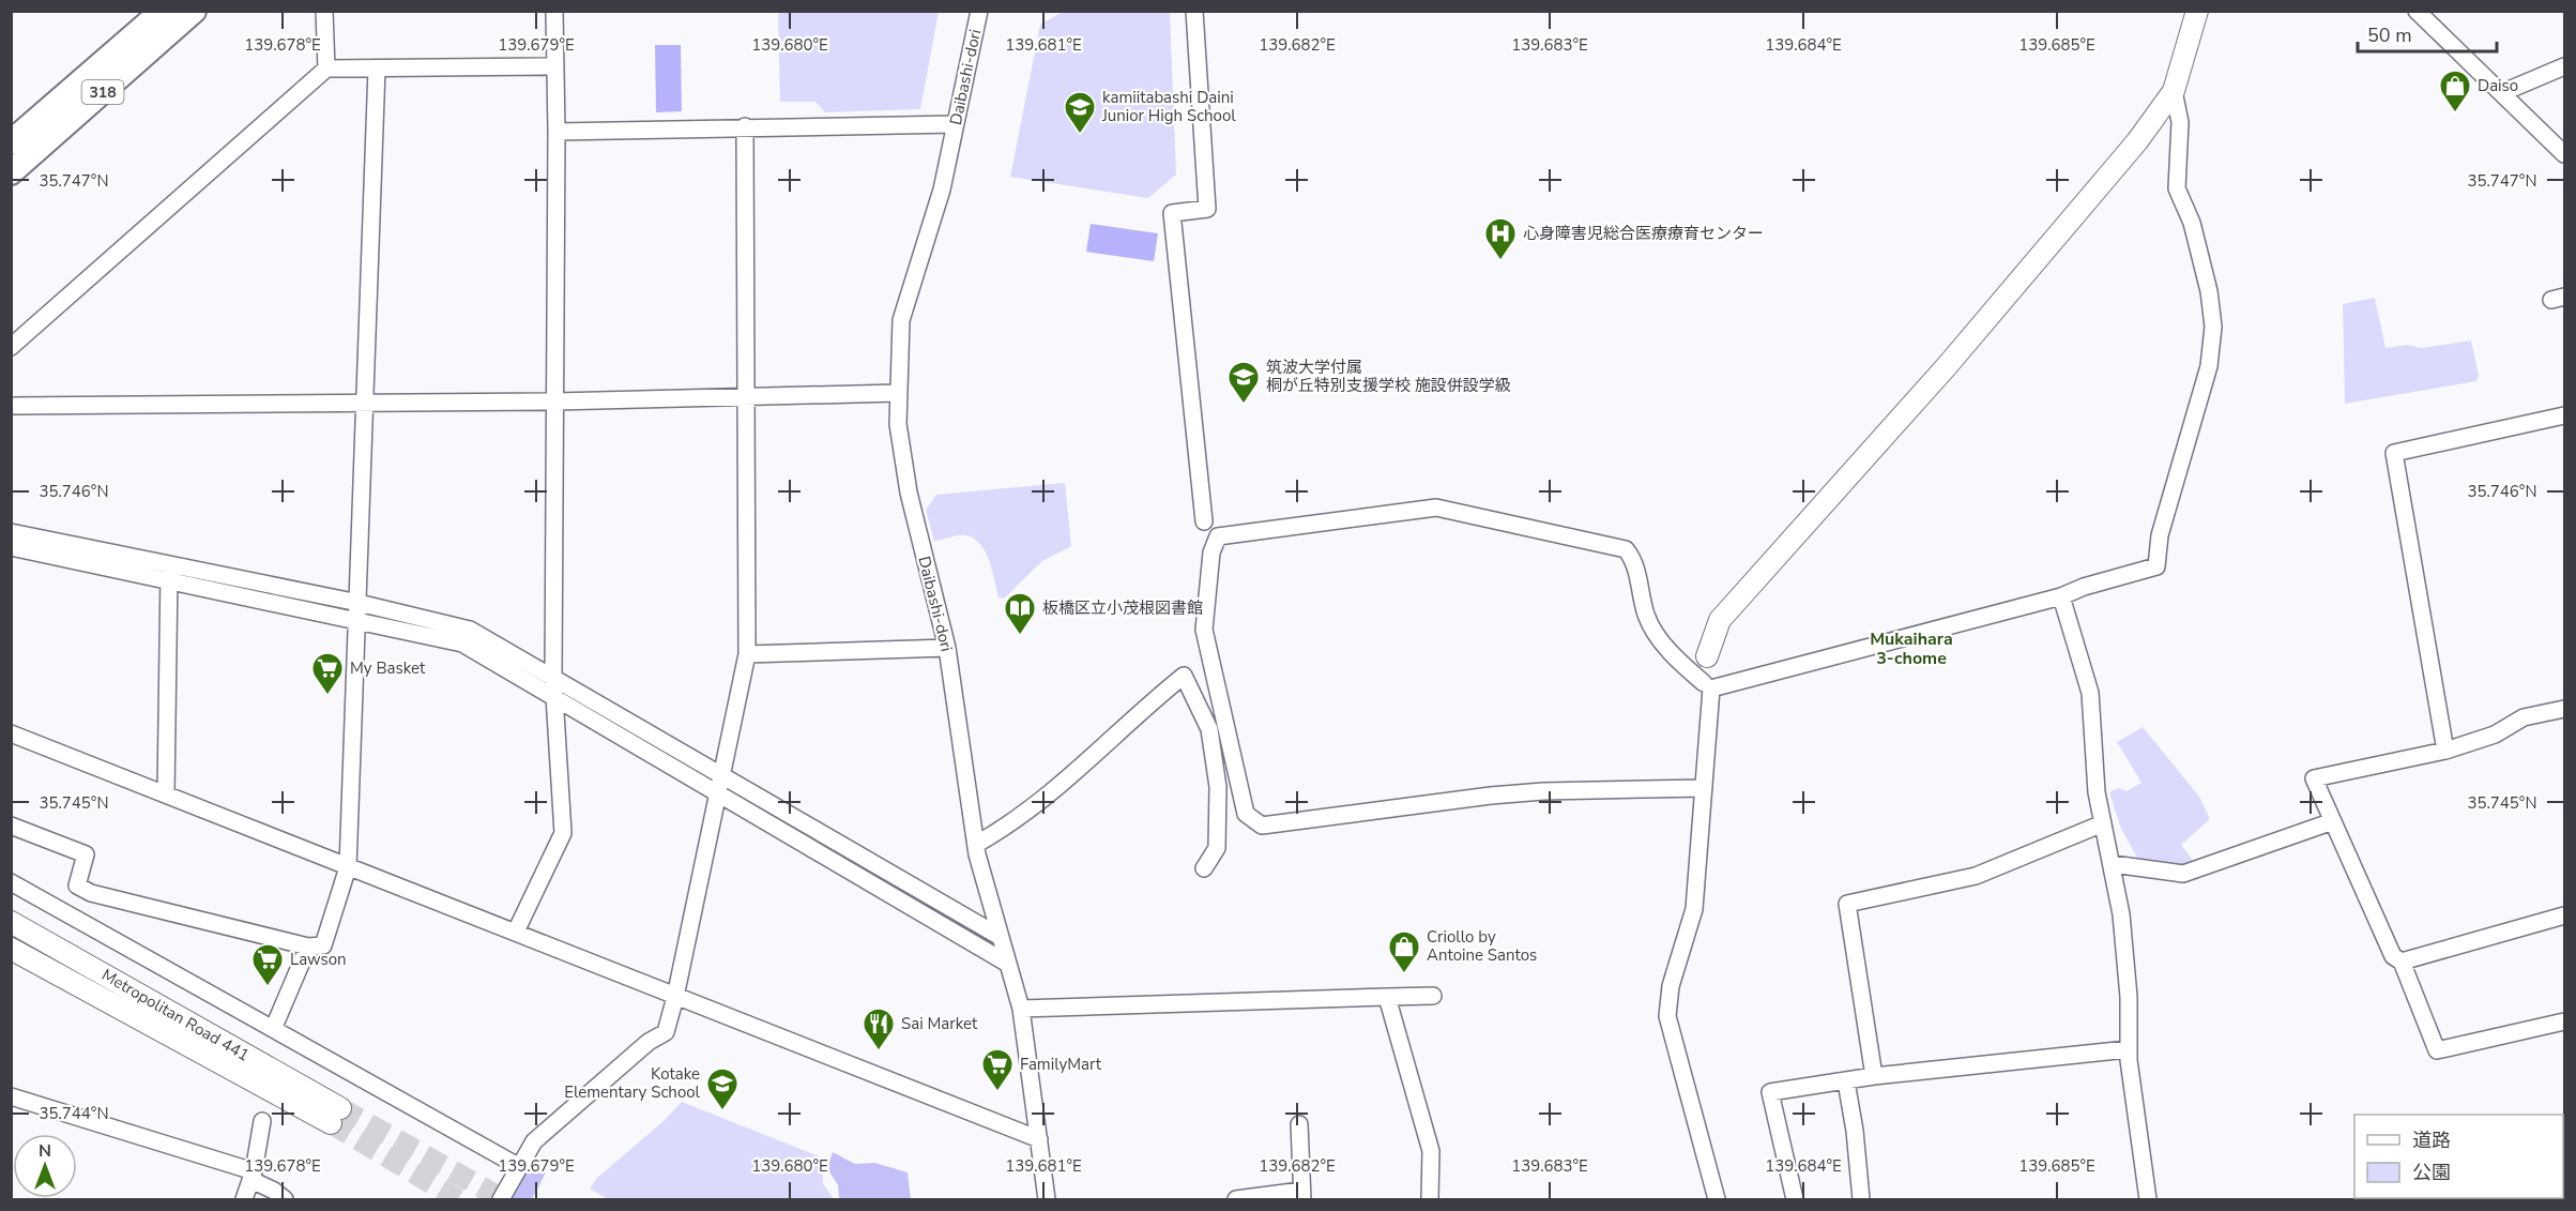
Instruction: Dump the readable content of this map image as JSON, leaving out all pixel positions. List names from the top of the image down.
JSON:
{
  "streets": {
    "main road": ["318"],
    "street": ["Daibashi-dori", "Metropolitan Road 441"]
  },
  "districts": ["Mukaihara 3-chome"],
  "places": {
    "shop": ["Daiso", "Criollo by Antoine Santos"],
    "school or university": ["kamiitabashi Daini Junior High School", "筑波大学付属 桐が丘特別支援学校 施設併設学級", "Kotake Elementary School"],
    "hospital": ["心身障害児総合医療療育センター"],
    "library": ["板橋区立小茂根図書館"],
    "supermarket": ["My Basket", "Lawson", "FamilyMart"],
    "restaurant": ["Sai Market"]
  },
  "legend": ["道路", "公園"],
  "scale_bar": "50 m",
  "north": "top",
  "coordinates": [
    "139.678°E",
    "139.679°E",
    "139.680°E",
    "139.681°E",
    "139.682°E",
    "139.683°E",
    "139.684°E",
    "139.685°E",
    "35.747°N",
    "35.746°N",
    "35.745°N",
    "35.744°N"
  ]
}
